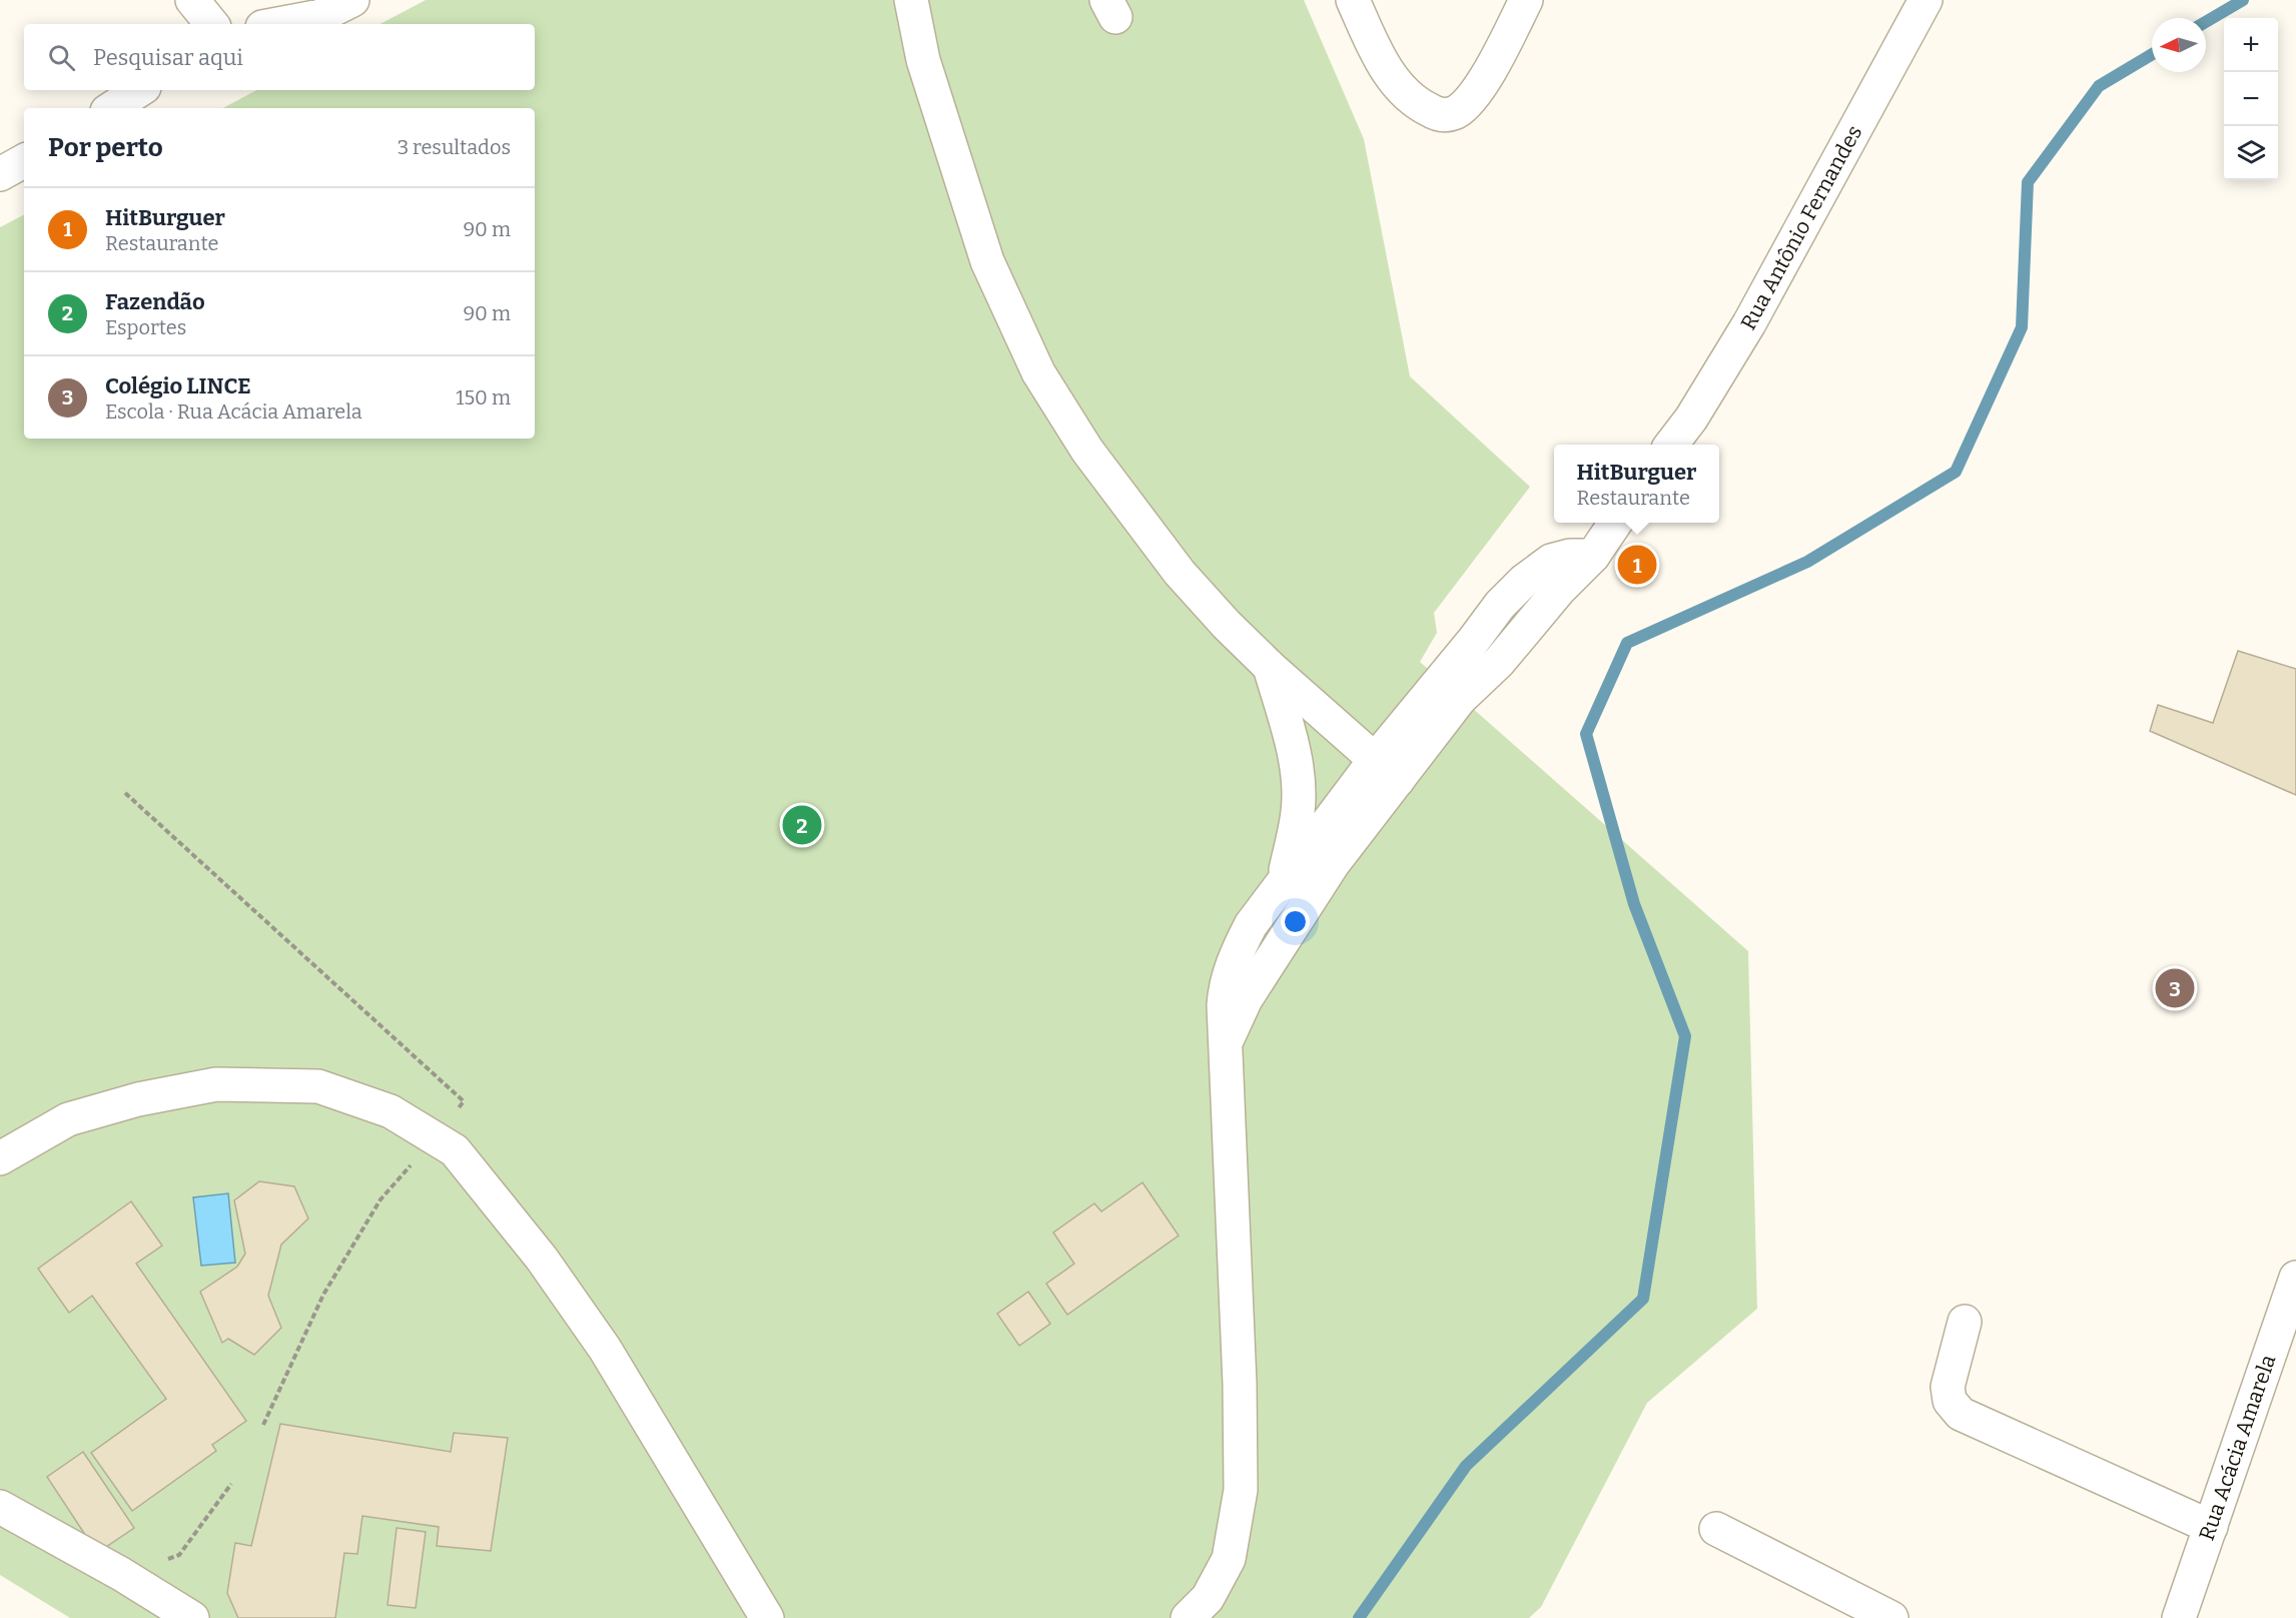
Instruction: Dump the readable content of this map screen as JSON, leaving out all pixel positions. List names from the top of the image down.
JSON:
{
  "streets": {
    "street": ["Rua Antônio Fernandes", "Rua Acácia Amarela"]
  },
  "north": "left",
  "page": {
    "map_buttons": ["+", "−"],
    "search": "Pesquisar aqui",
    "heading": ["Por perto", "3 resultados"],
    "list": [
      {
        "mark": "1",
        "name": "HitBurguer",
        "note": "Restaurante",
        "value": "90 m"
      },
      {
        "mark": "2",
        "name": "Fazendão",
        "note": "Esportes",
        "value": "90 m"
      },
      {
        "mark": "3",
        "name": "Colégio LINCE",
        "note": "Escola · Rua Acácia Amarela",
        "value": "150 m"
      }
    ],
    "popup": ["HitBurguer", "Restaurante"],
    "pins": ["1", "2", "3"]
  }
}
